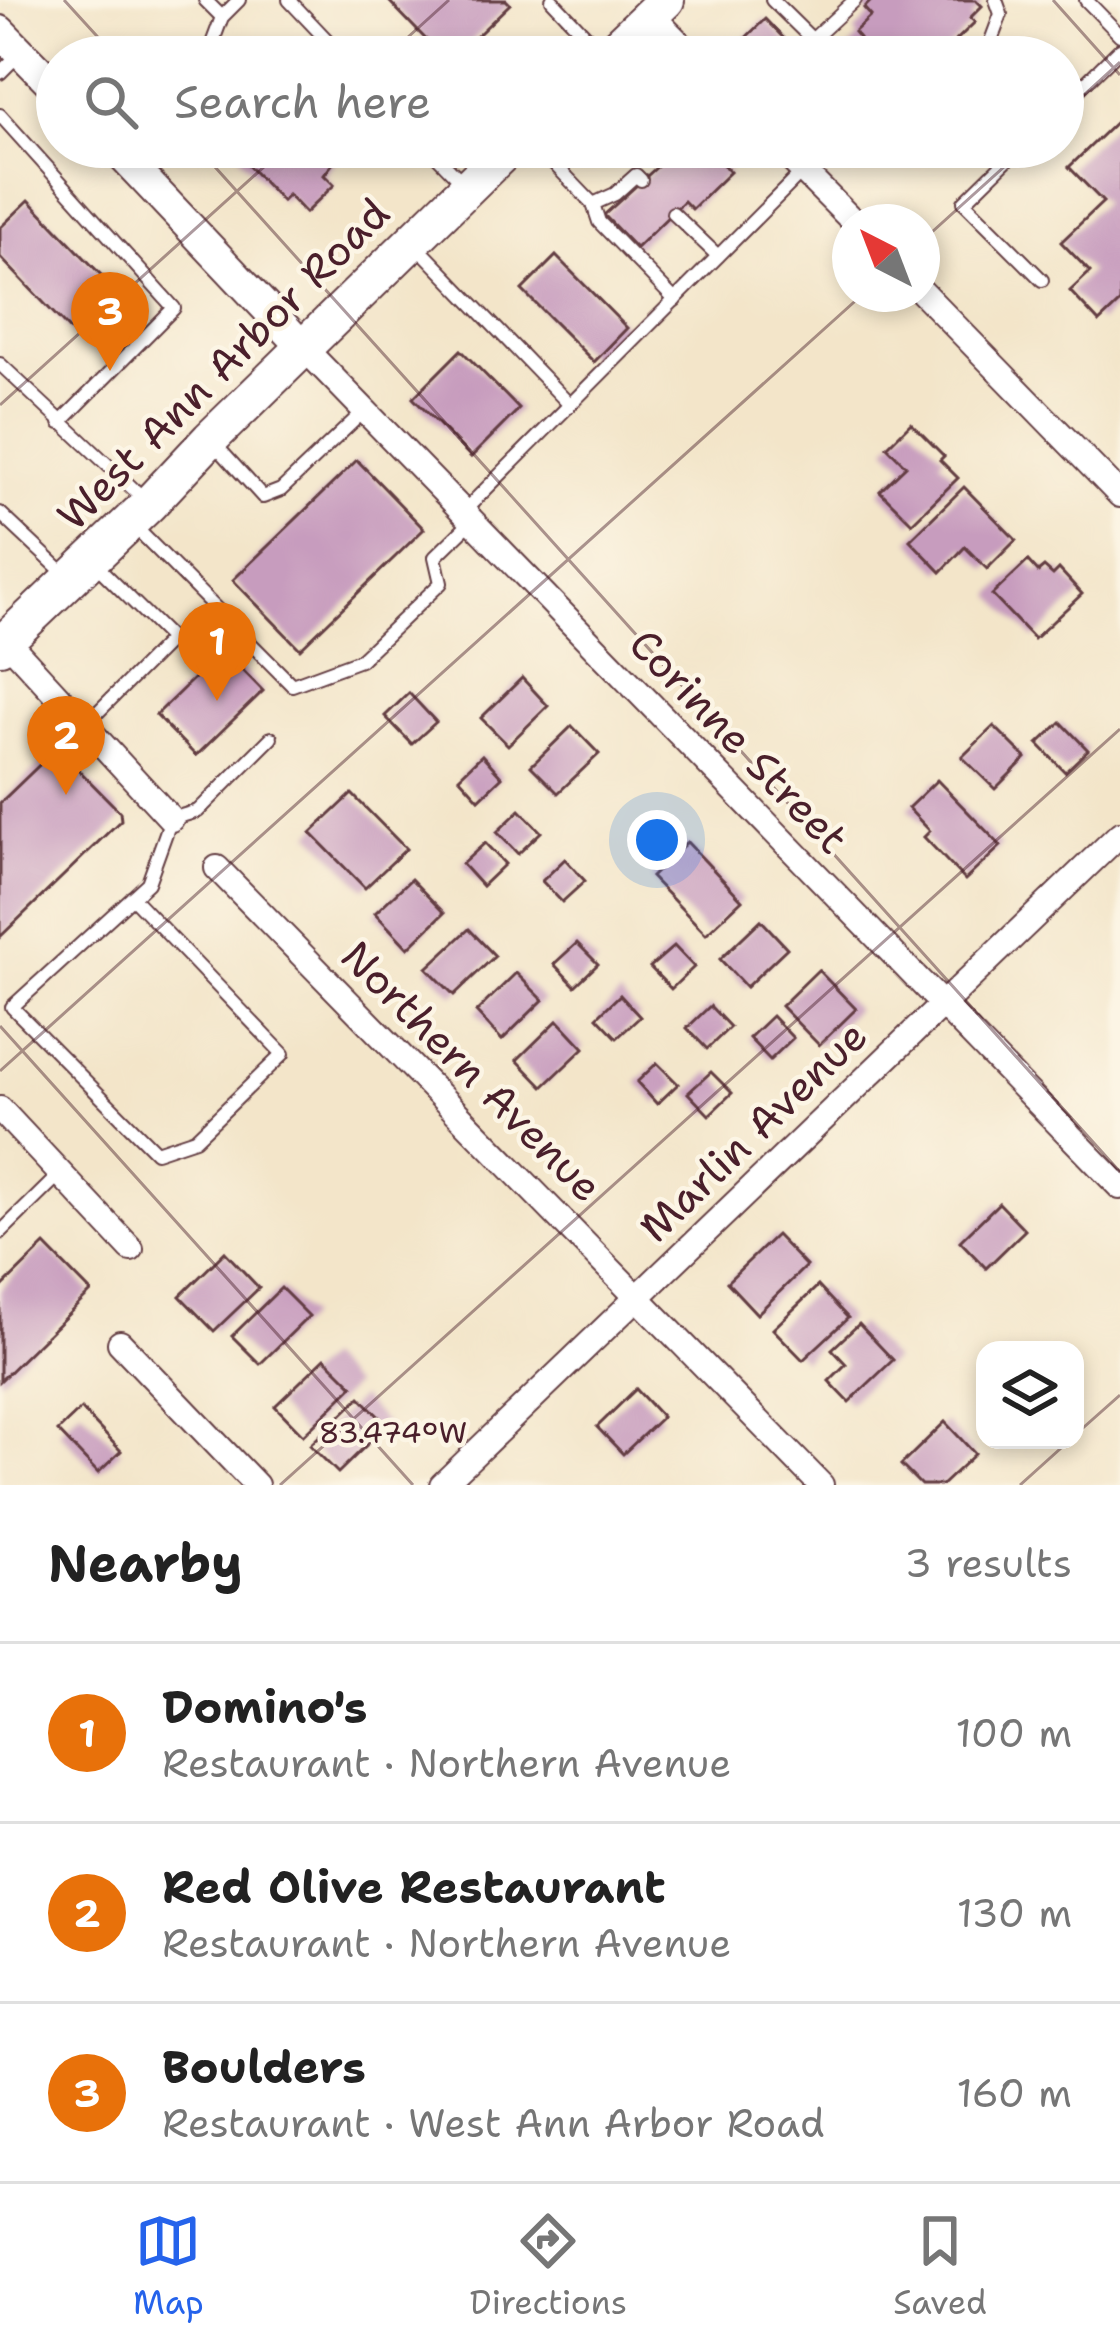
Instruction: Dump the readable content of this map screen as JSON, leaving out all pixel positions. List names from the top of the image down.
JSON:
{
  "streets": {
    "main road": ["West Ann Arbor Road"],
    "street": ["Corinne Street", "Northern Avenue", "Marlin Avenue"]
  },
  "crossings": [
    ["West Ann Arbor Road", "Corinne Street"],
    ["Corinne Street", "Marlin Avenue"],
    ["Northern Avenue", "Marlin Avenue"]
  ],
  "north": "top left",
  "page": {
    "search": "Search here",
    "pins": ["3", "1", "2"],
    "heading": ["Nearby", "3 results"],
    "list": [
      {
        "mark": "1",
        "name": "Domino's",
        "note": "Restaurant · Northern Avenue",
        "value": "100 m"
      },
      {
        "mark": "2",
        "name": "Red Olive Restaurant",
        "note": "Restaurant · Northern Avenue",
        "value": "130 m"
      },
      {
        "mark": "3",
        "name": "Boulders",
        "note": "Restaurant · West Ann Arbor Road",
        "value": "160 m"
      }
    ],
    "nav": ["Map", "Directions", "Saved"]
  },
  "coordinates": ["83.474°W"]
}
